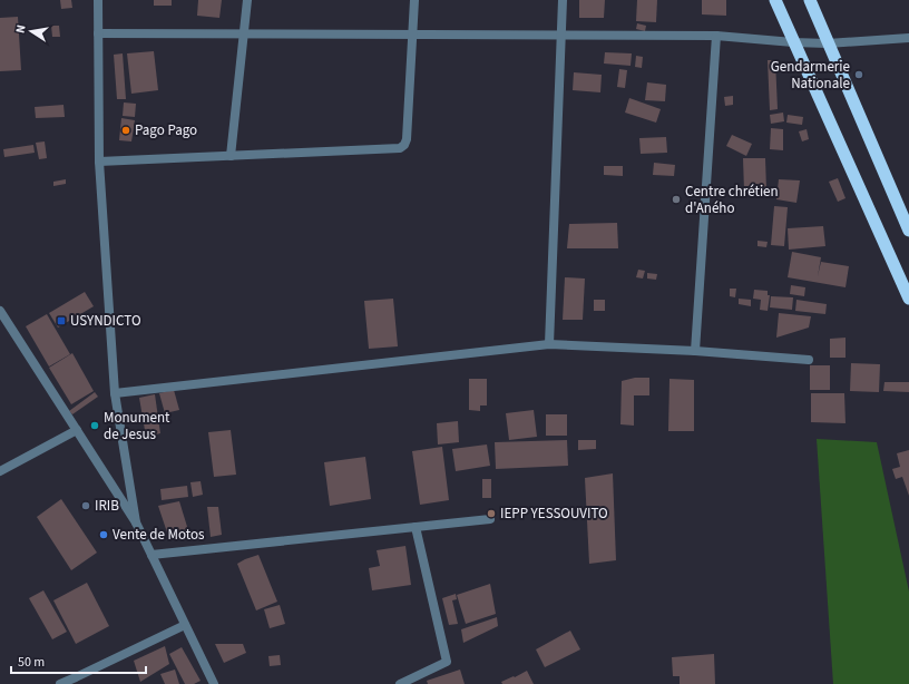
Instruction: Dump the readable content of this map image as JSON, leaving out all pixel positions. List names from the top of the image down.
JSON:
{
  "places": {
    "other": [
      "Gendarmerie Nationale",
      "Pago Pago",
      "Centre chrétien d'Aného",
      "Monument de Jesus",
      "IRIB",
      "IEPP YESSOUVITO",
      "Vente de Motos"
    ],
    "transit": ["USYNDICTO"]
  },
  "scale_bar": "50 m",
  "north": "left"
}
